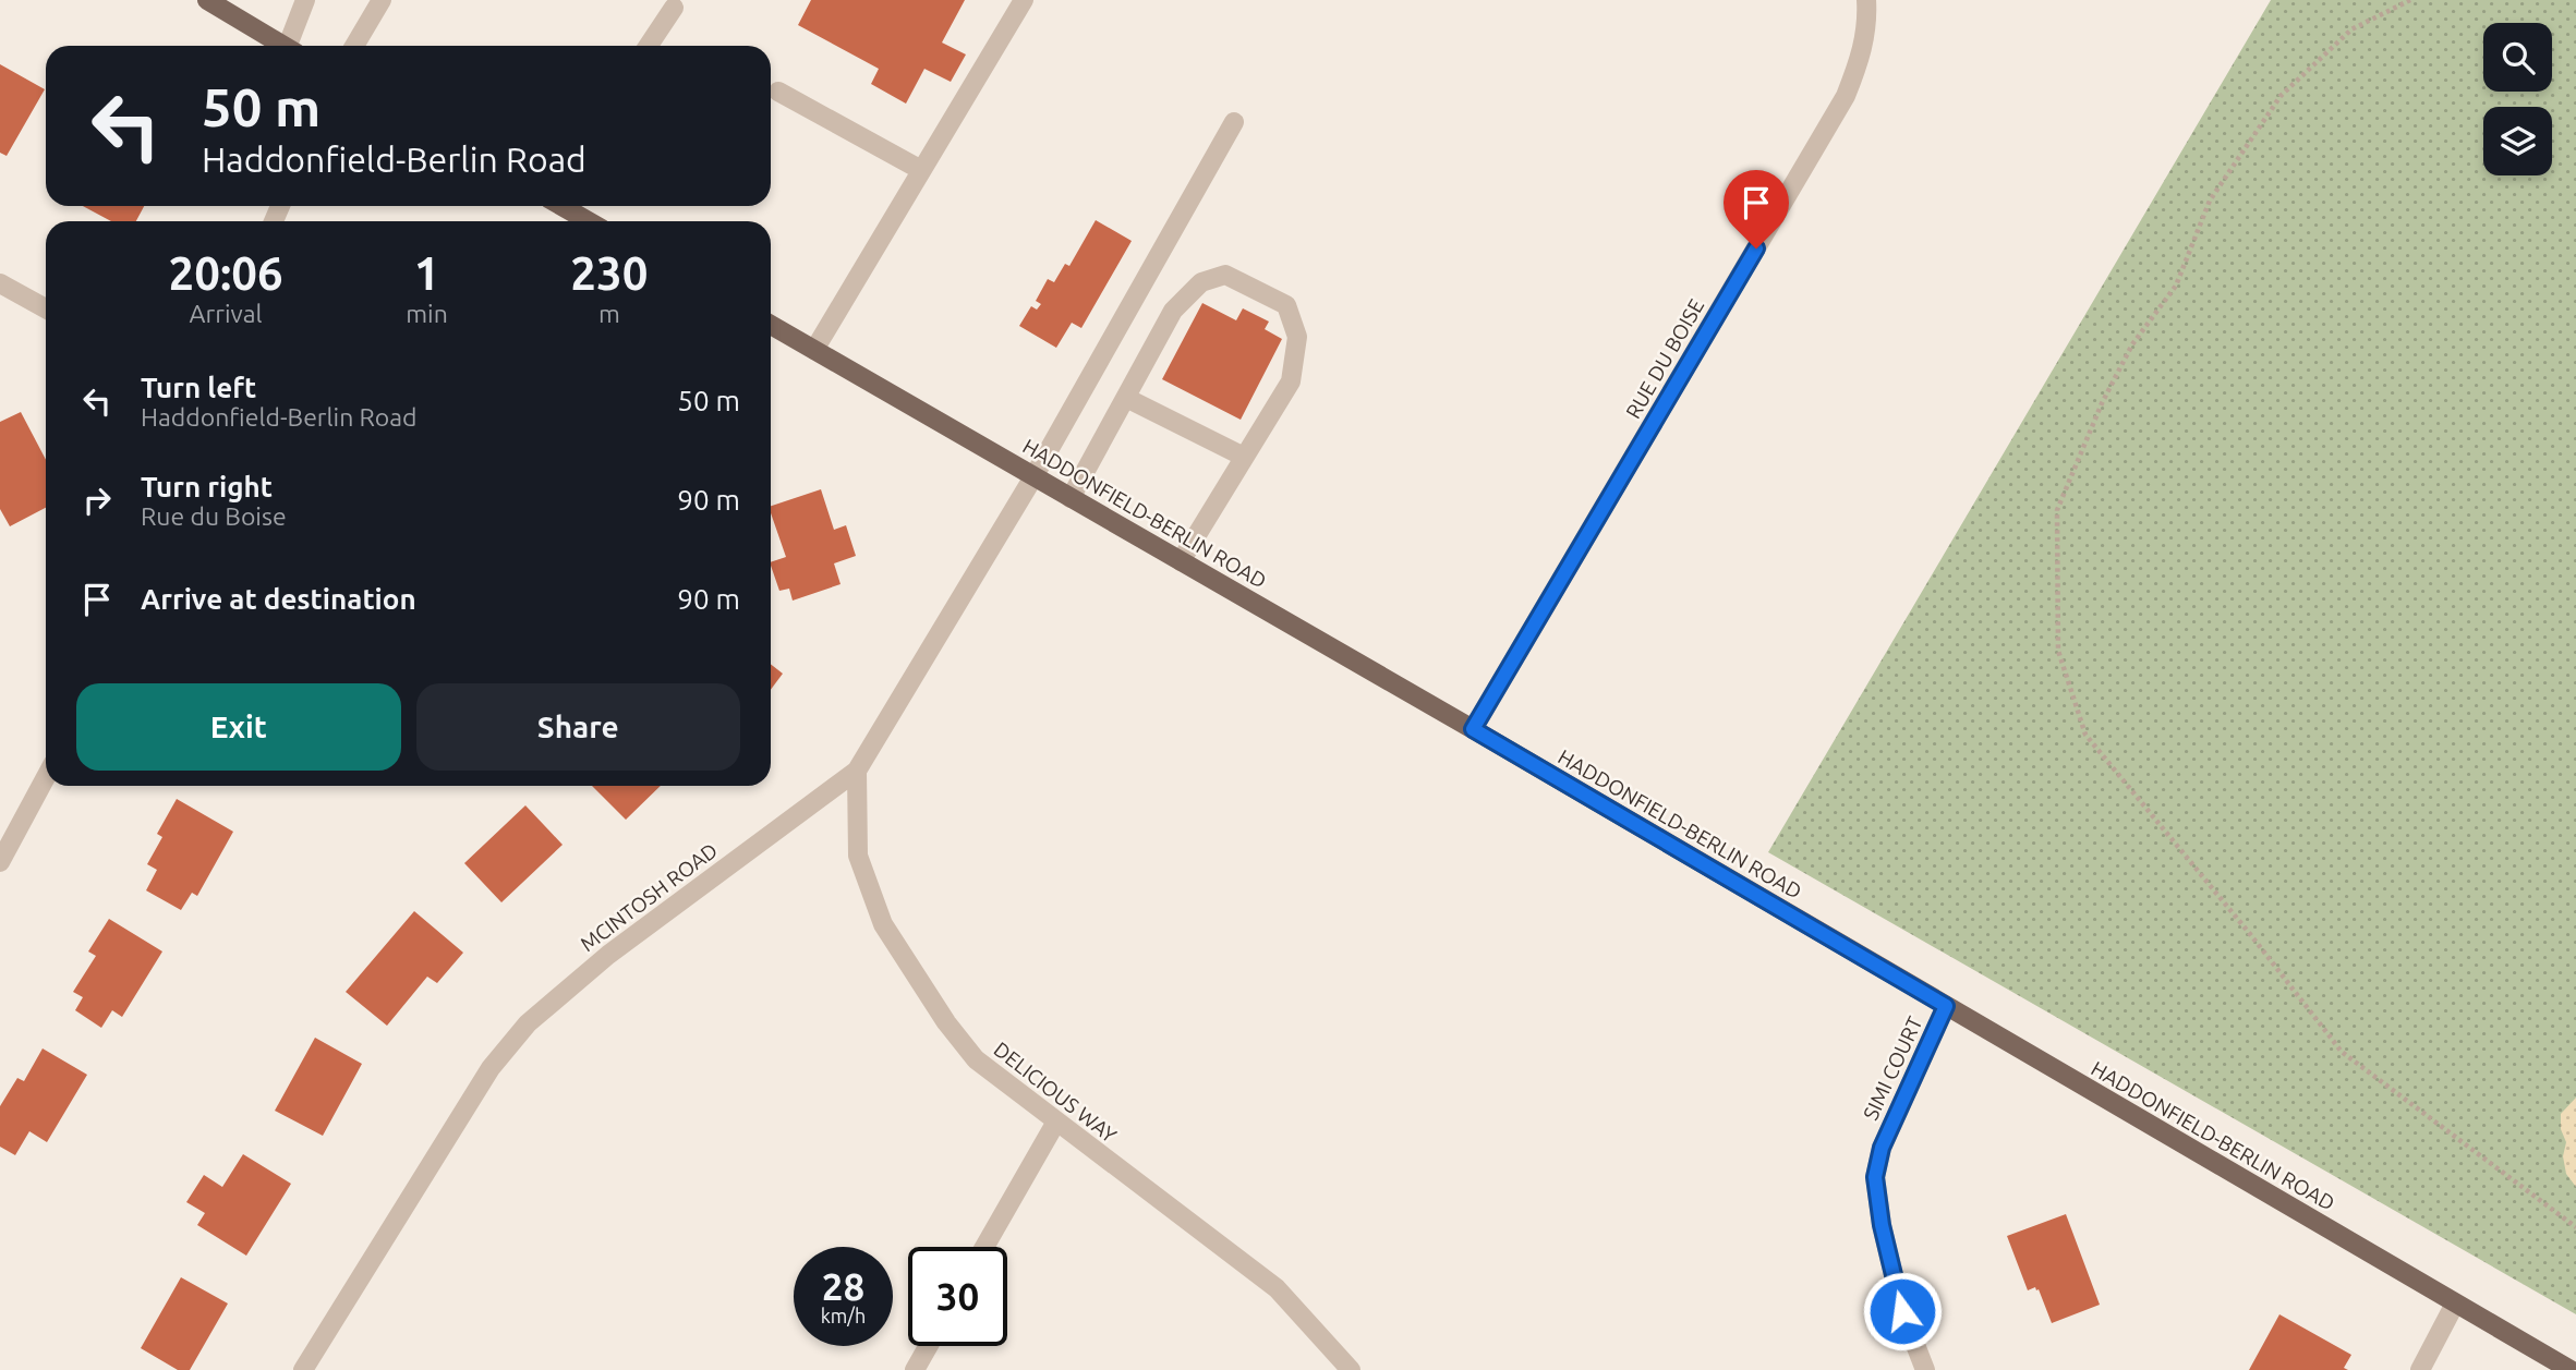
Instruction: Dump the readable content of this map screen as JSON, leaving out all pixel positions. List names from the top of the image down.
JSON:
{
  "streets": {
    "main road": ["HADDONFIELD-BERLIN ROAD"],
    "street": [
      "RUE DU BOISE",
      "MCINTOSH ROAD",
      "SIMI COURT",
      "DELICIOUS WAY"
    ]
  },
  "crossings": [
    ["RUE DU BOISE", "HADDONFIELD-BERLIN ROAD"],
    ["HADDONFIELD-BERLIN ROAD", "MCINTOSH ROAD"],
    ["HADDONFIELD-BERLIN ROAD", "SIMI COURT"],
    ["MCINTOSH ROAD", "DELICIOUS WAY"]
  ],
  "page": {
    "turn": ["50 m", "Haddonfield-Berlin Road"],
    "eta": [
      "20:06",
      "Arrival",
      "1",
      "min",
      "230",
      "m"
    ],
    "list": [
      {
        "name": "Turn left",
        "note": "Haddonfield-Berlin Road",
        "value": "50 m"
      },
      {
        "name": "Turn right",
        "note": "Rue du Boise",
        "value": "90 m"
      },
      {
        "name": "Arrive at destination",
        "value": "90 m"
      }
    ],
    "buttons": ["Exit", "Share"],
    "speed": "28 km/h",
    "limit": "30"
  }
}
